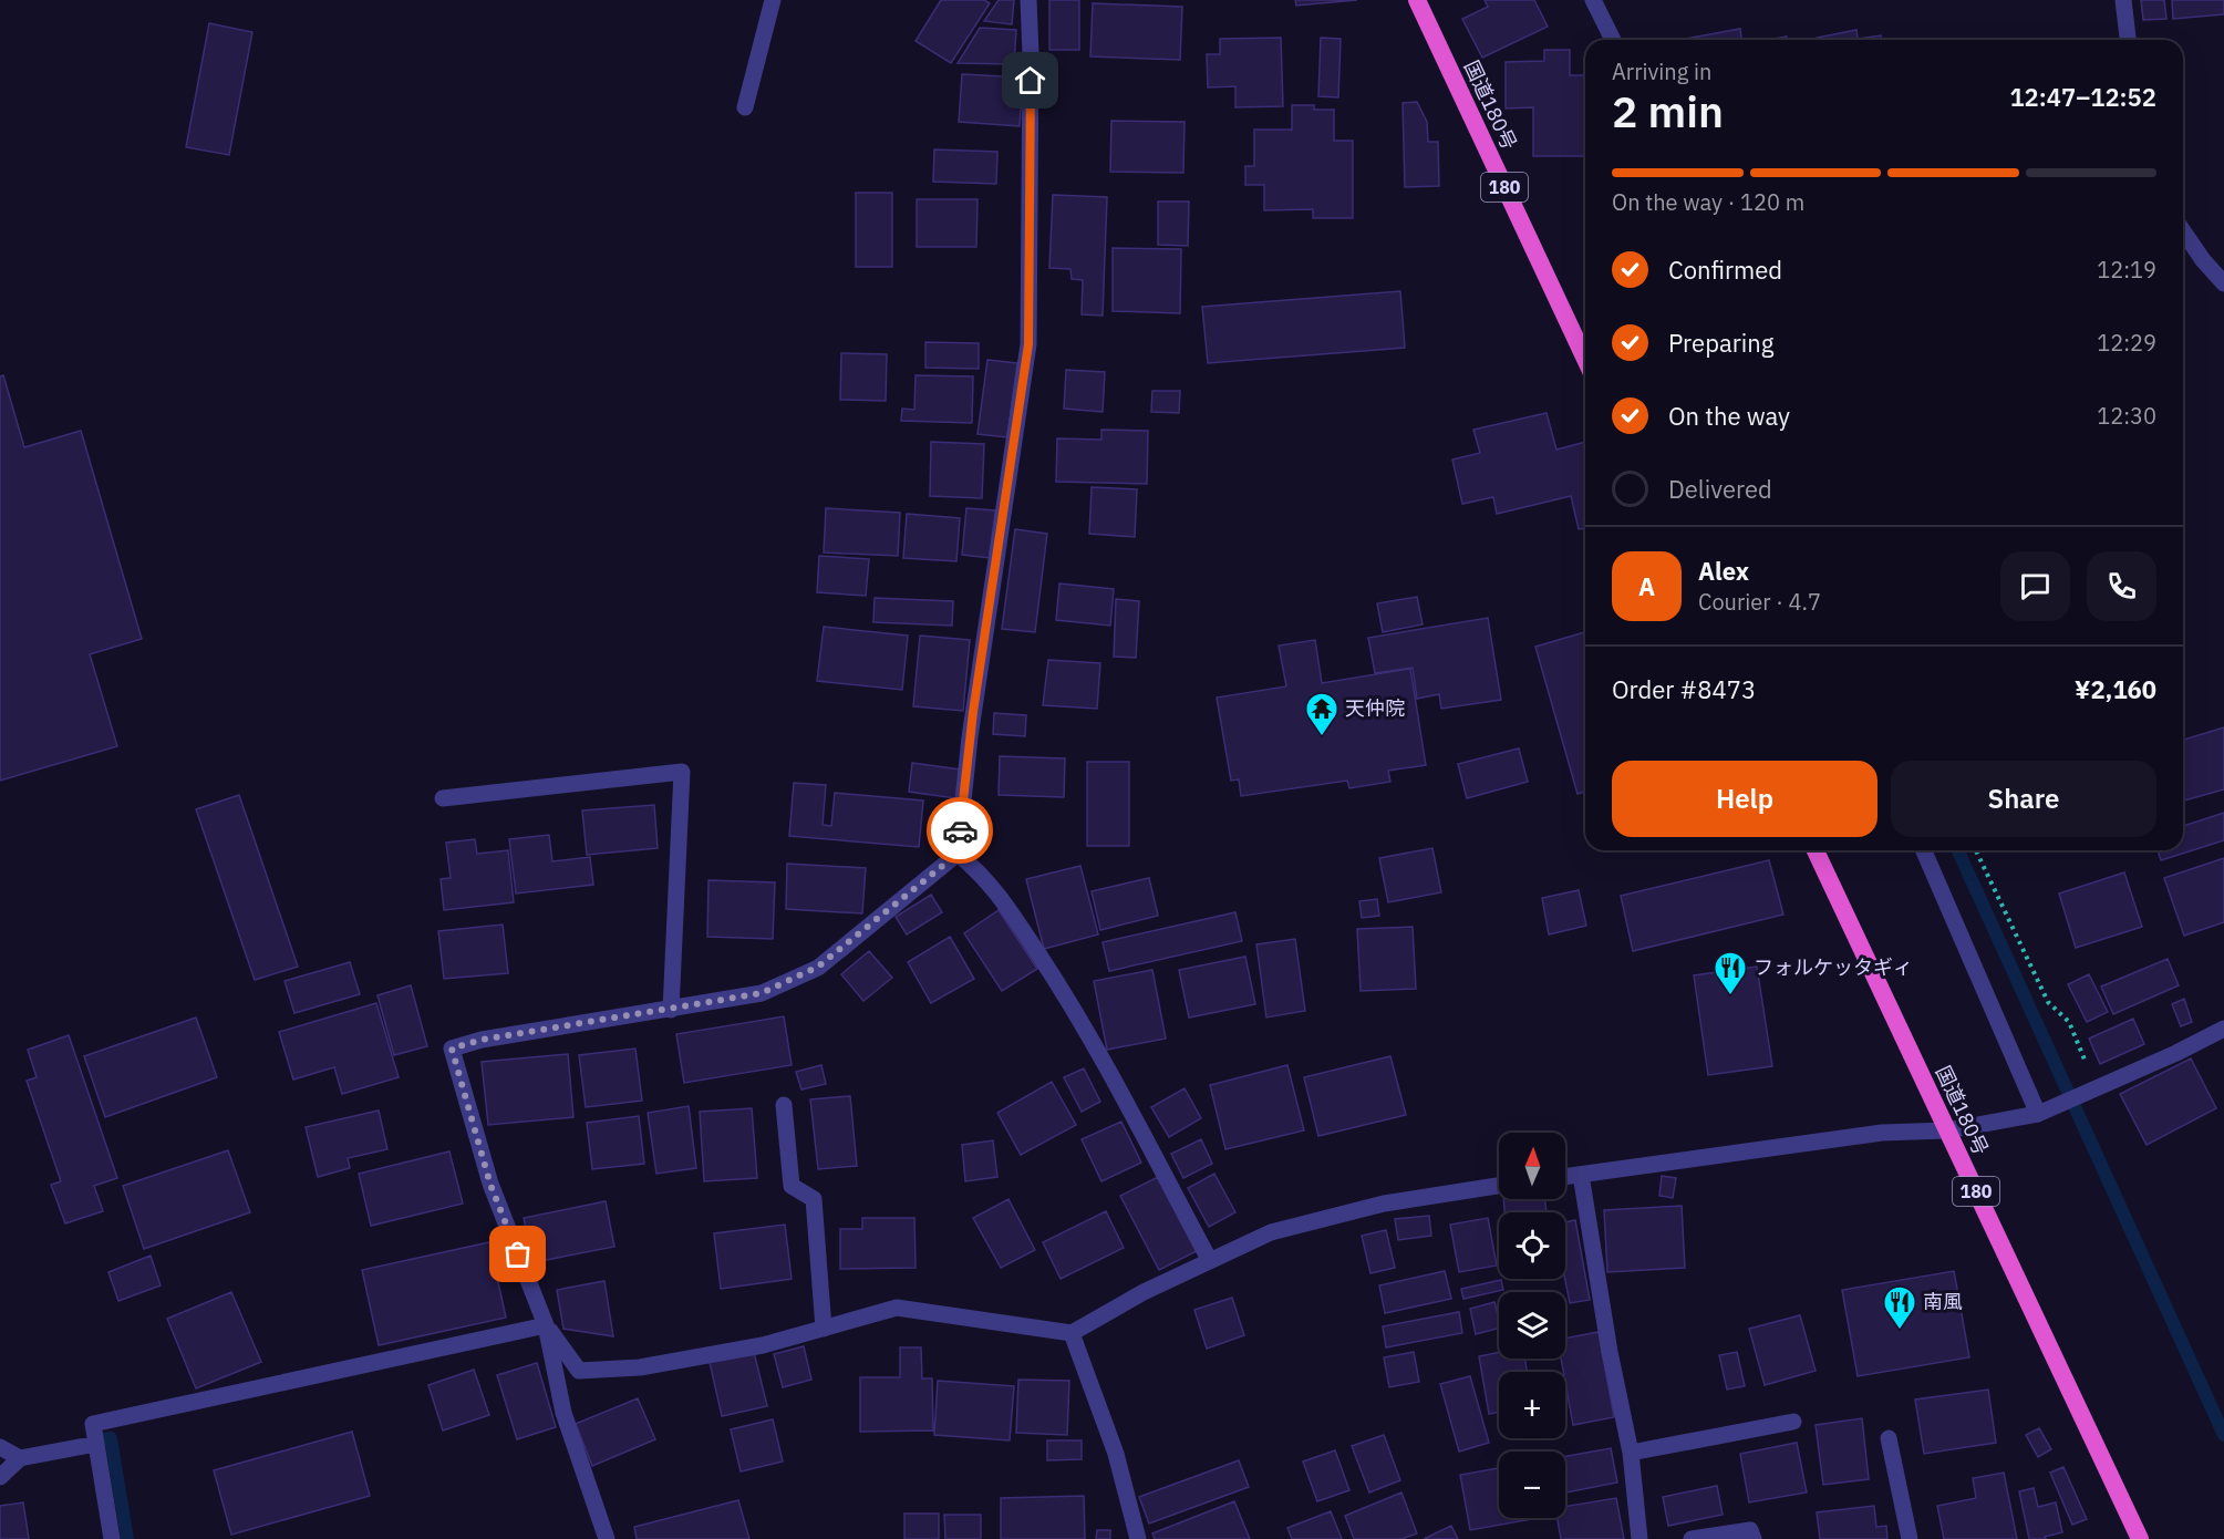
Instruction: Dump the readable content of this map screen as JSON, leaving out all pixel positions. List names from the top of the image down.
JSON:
{
  "streets": {
    "highway": ["国道180号", "180"]
  },
  "places": {
    "temple": ["天仲院"],
    "restaurant": ["フォルケッタギィ", "南風"]
  },
  "north": "top",
  "page": {
    "heading": ["2 min", "Arriving in", "12:47–12:52"],
    "panel": [
      "Alex",
      "Courier · 4.7",
      "Order #8473",
      "¥2,160"
    ],
    "bar": "On the way · 120 m",
    "list": [
      ["Confirmed", "12:19"],
      ["Preparing", "12:29"],
      ["On the way", "12:30"],
      "Delivered"
    ],
    "round": "A",
    "buttons": ["Help", "Share"],
    "map_buttons": ["+", "−"]
  }
}
